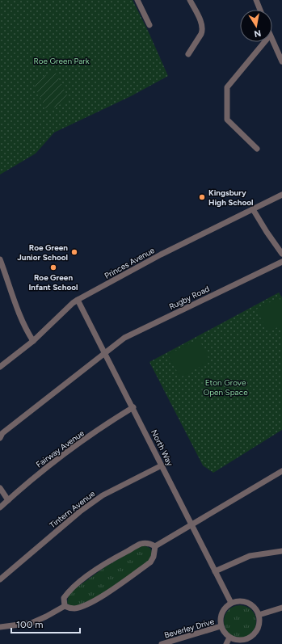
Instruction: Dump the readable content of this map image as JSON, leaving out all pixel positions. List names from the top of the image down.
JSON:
{
  "streets": {
    "street": [
      "Princes Avenue",
      "Rugby Road",
      "North Way",
      "Fairway Avenue",
      "Tintern Avenue",
      "Beverley Drive"
    ]
  },
  "crossings": [
    ["Princes Avenue", "North Way"],
    ["Rugby Road", "North Way"],
    ["North Way", "Fairway Avenue"],
    ["North Way", "Tintern Avenue"],
    ["North Way", "Beverley Drive"]
  ],
  "parks": ["Roe Green Park", "Eton Grove Open Space"],
  "places": ["Kingsbury High School", "Roe Green Junior School", "Roe Green Infant School"],
  "scale_bar": "100 m",
  "north": "bottom"
}
